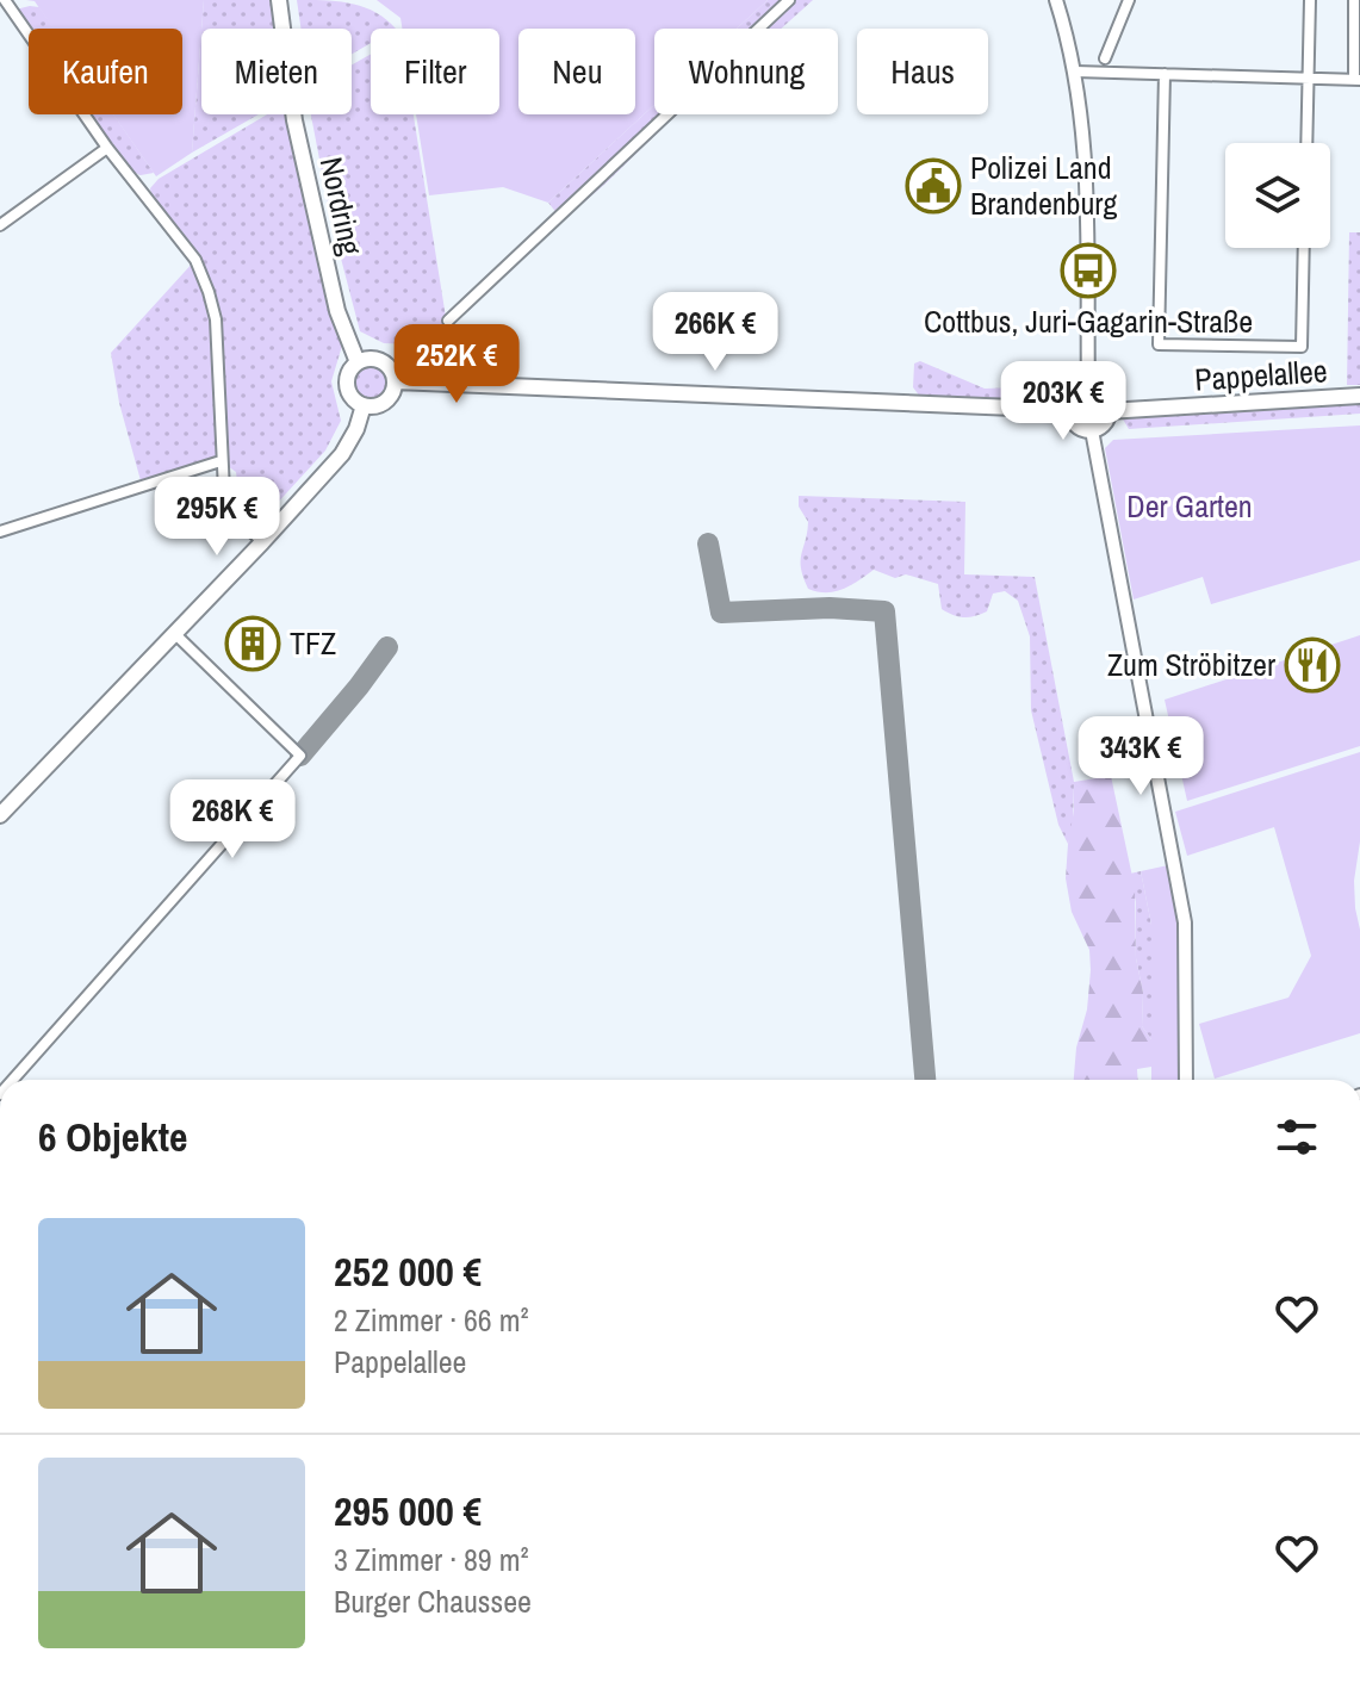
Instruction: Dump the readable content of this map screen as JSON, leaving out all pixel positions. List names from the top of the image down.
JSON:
{
  "streets": {
    "main road": ["Nordring", "Pappelallee"]
  },
  "parks": ["Der Garten"],
  "places": {
    "public building": ["Polizei Land Brandenburg"],
    "bus stop": ["Cottbus, Juri-Gagarin-Straße"],
    "building": ["TFZ"],
    "restaurant": ["Zum Ströbitzer"]
  },
  "page": {
    "chip": [
      "Kaufen",
      "Mieten",
      "Filter",
      "Neu",
      "Wohnung",
      "Haus"
    ],
    "price": [
      "266K €",
      "252K €",
      "203K €",
      "295K €",
      "343K €",
      "268K €"
    ],
    "heading": "6 Objekte",
    "list": [
      {
        "name": "252 000 €",
        "note": "2 Zimmer · 66 m² · Pappelallee"
      },
      {
        "name": "295 000 €",
        "note": "3 Zimmer · 89 m² · Burger Chaussee"
      }
    ]
  }
}
